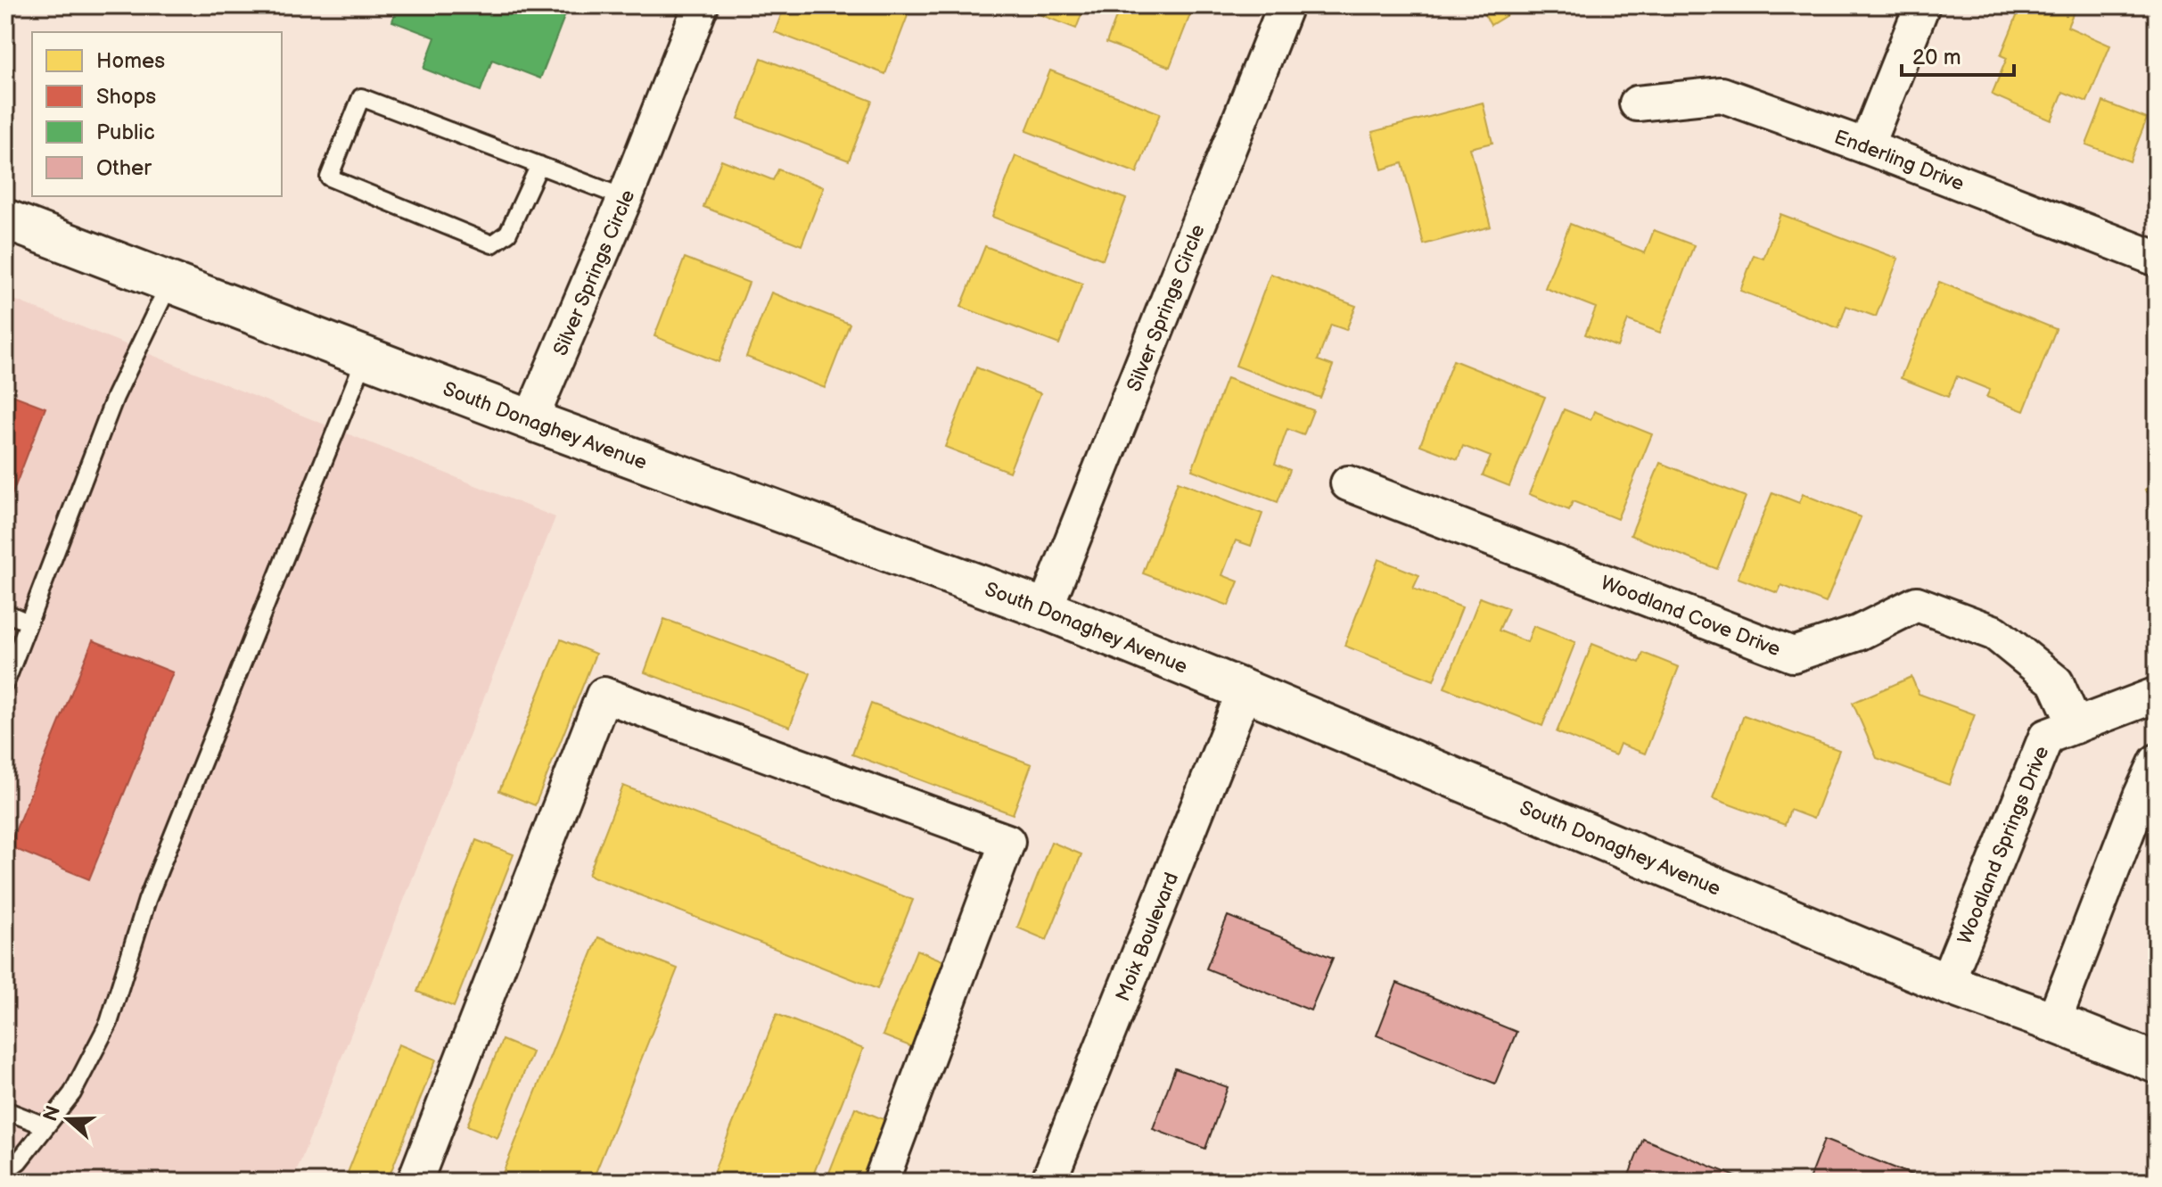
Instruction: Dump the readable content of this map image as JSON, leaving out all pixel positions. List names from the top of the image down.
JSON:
{
  "streets": {
    "street": [
      "Enderling Drive",
      "Silver Springs Circle",
      "South Donaghey Avenue",
      "Woodland Cove Drive",
      "Woodland Springs Drive",
      "Moix Boulevard"
    ]
  },
  "crossings": [
    ["Silver Springs Circle", "South Donaghey Avenue"],
    ["South Donaghey Avenue", "Woodland Springs Drive"],
    ["South Donaghey Avenue", "Moix Boulevard"],
    ["Woodland Cove Drive", "Woodland Springs Drive"]
  ],
  "legend": [
    "Homes",
    "Shops",
    "Public",
    "Other"
  ],
  "scale_bar": "20 m",
  "north": "left"
}
